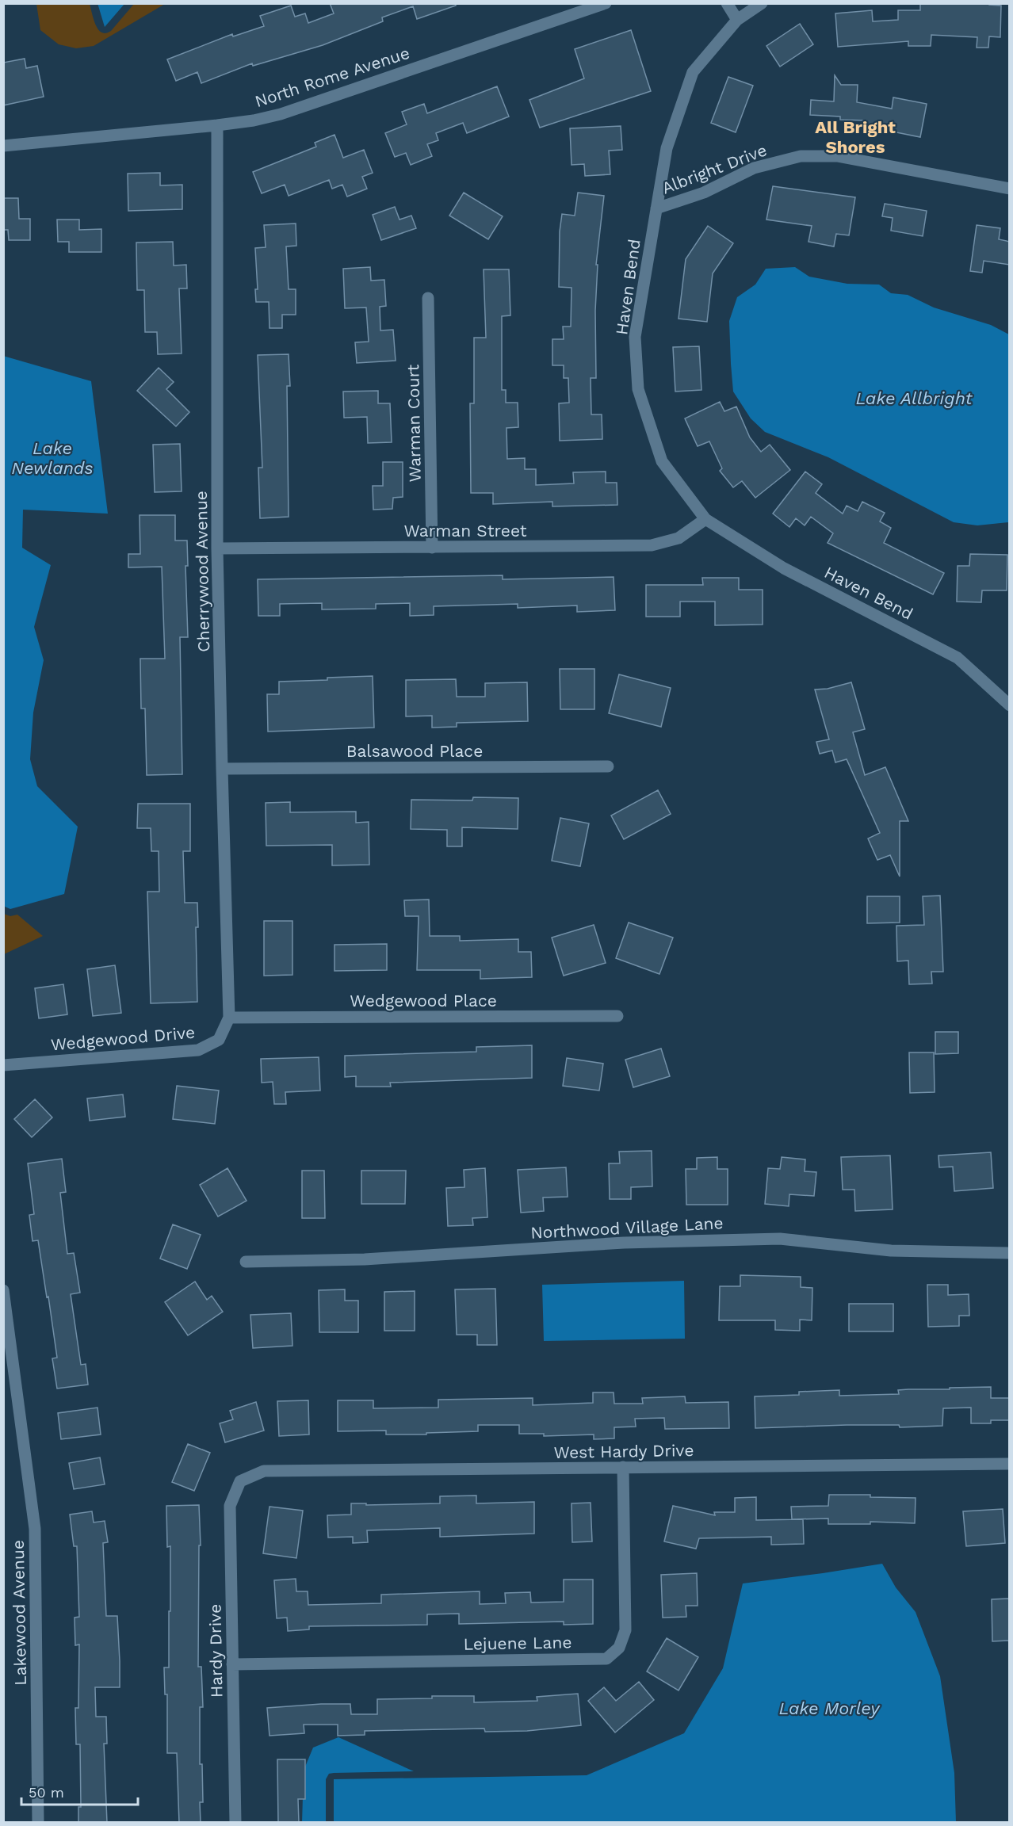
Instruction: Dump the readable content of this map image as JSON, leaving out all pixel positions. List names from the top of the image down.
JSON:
{
  "streets": {
    "street": [
      "North Rome Avenue",
      "Albright Drive",
      "Haven Bend",
      "Warman Court",
      "Warman Street",
      "Cherrywood Avenue",
      "Balsawood Place",
      "Wedgewood Place",
      "Wedgewood Drive",
      "Northwood Village Lane",
      "West Hardy Drive",
      "Lakewood Avenue",
      "Lejuene Lane",
      "Hardy Drive"
    ]
  },
  "crossings": [
    ["North Rome Avenue", "Cherrywood Avenue"],
    ["Albright Drive", "Haven Bend"],
    ["Haven Bend", "Warman Street"],
    ["Warman Court", "Warman Street"],
    ["Warman Street", "Cherrywood Avenue"],
    ["Cherrywood Avenue", "Balsawood Place"],
    ["Cherrywood Avenue", "Wedgewood Place"],
    ["Cherrywood Avenue", "Wedgewood Drive"],
    ["Wedgewood Place", "Wedgewood Drive"],
    ["West Hardy Drive", "Lejuene Lane"],
    ["West Hardy Drive", "Hardy Drive"],
    ["Lejuene Lane", "Hardy Drive"]
  ],
  "districts": ["All Bright Shores"],
  "water": ["Lake Allbright", "Lake Newlands", "Lake Morley"],
  "scale_bar": "50 m"
}
